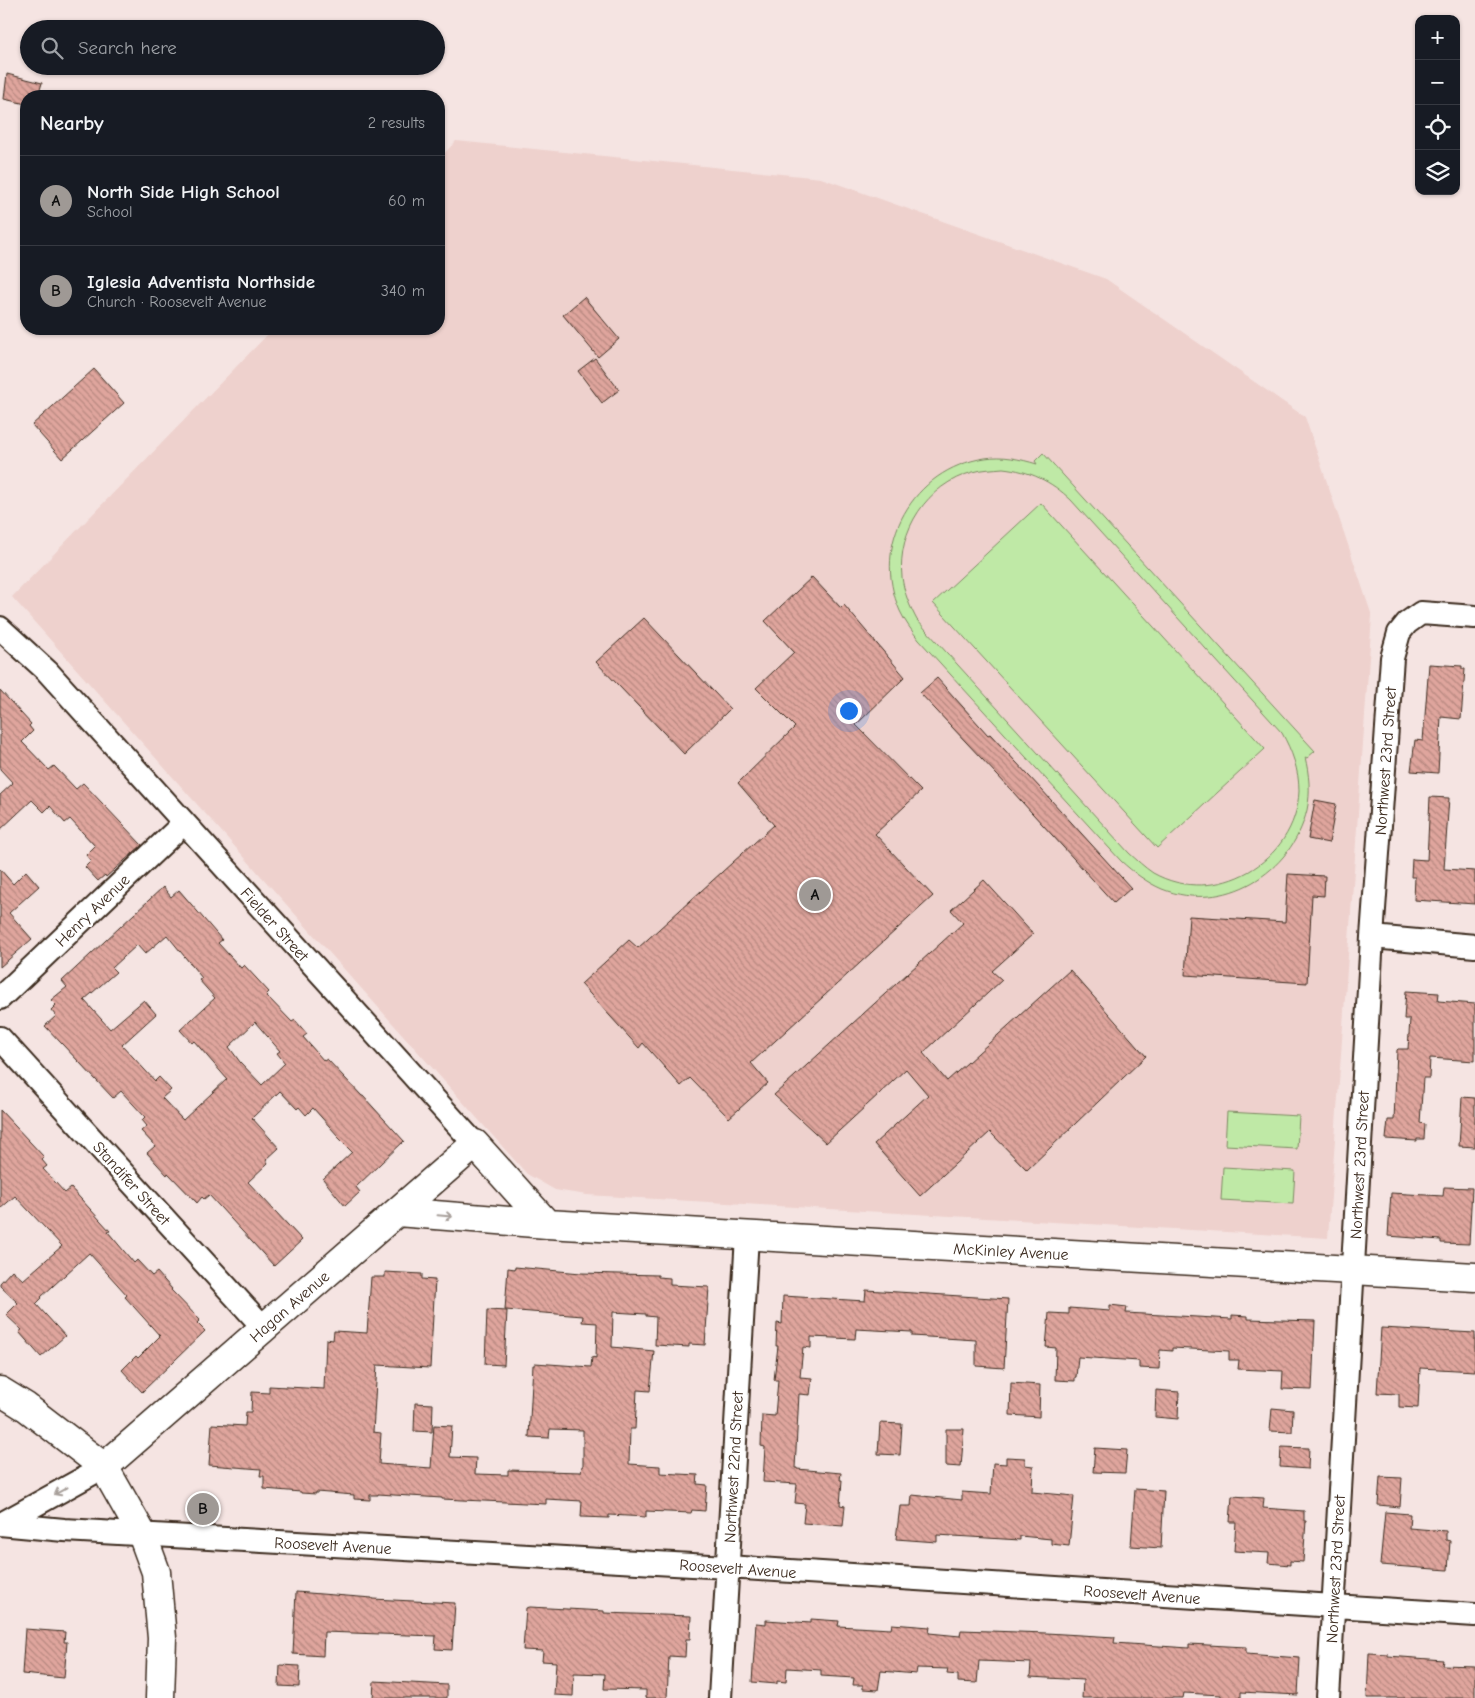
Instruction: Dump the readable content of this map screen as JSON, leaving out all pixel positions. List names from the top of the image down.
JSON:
{
  "streets": {
    "street": [
      "Northwest 23rd Street",
      "Henry Avenue",
      "Fielder Street",
      "Standifer Street",
      "McKinley Avenue",
      "Hagan Avenue",
      "Northwest 22nd Street",
      "Roosevelt Avenue"
    ]
  },
  "crossings": [
    ["Northwest 23rd Street", "McKinley Avenue"],
    ["Northwest 23rd Street", "Roosevelt Avenue"],
    ["Henry Avenue", "Fielder Street"],
    ["Fielder Street", "McKinley Avenue"],
    ["Fielder Street", "Hagan Avenue"],
    ["Standifer Street", "Hagan Avenue"],
    ["McKinley Avenue", "Hagan Avenue"],
    ["McKinley Avenue", "Northwest 22nd Street"],
    ["Northwest 22nd Street", "Roosevelt Avenue"]
  ],
  "page": {
    "map_buttons": ["+", "−"],
    "search": "Search here",
    "heading": ["Nearby", "2 results"],
    "list": [
      {
        "mark": "A",
        "name": "North Side High School",
        "note": "School",
        "value": "60 m"
      },
      {
        "mark": "B",
        "name": "Iglesia Adventista Northside",
        "note": "Church · Roosevelt Avenue",
        "value": "340 m"
      }
    ],
    "pins": ["A", "B"]
  }
}
